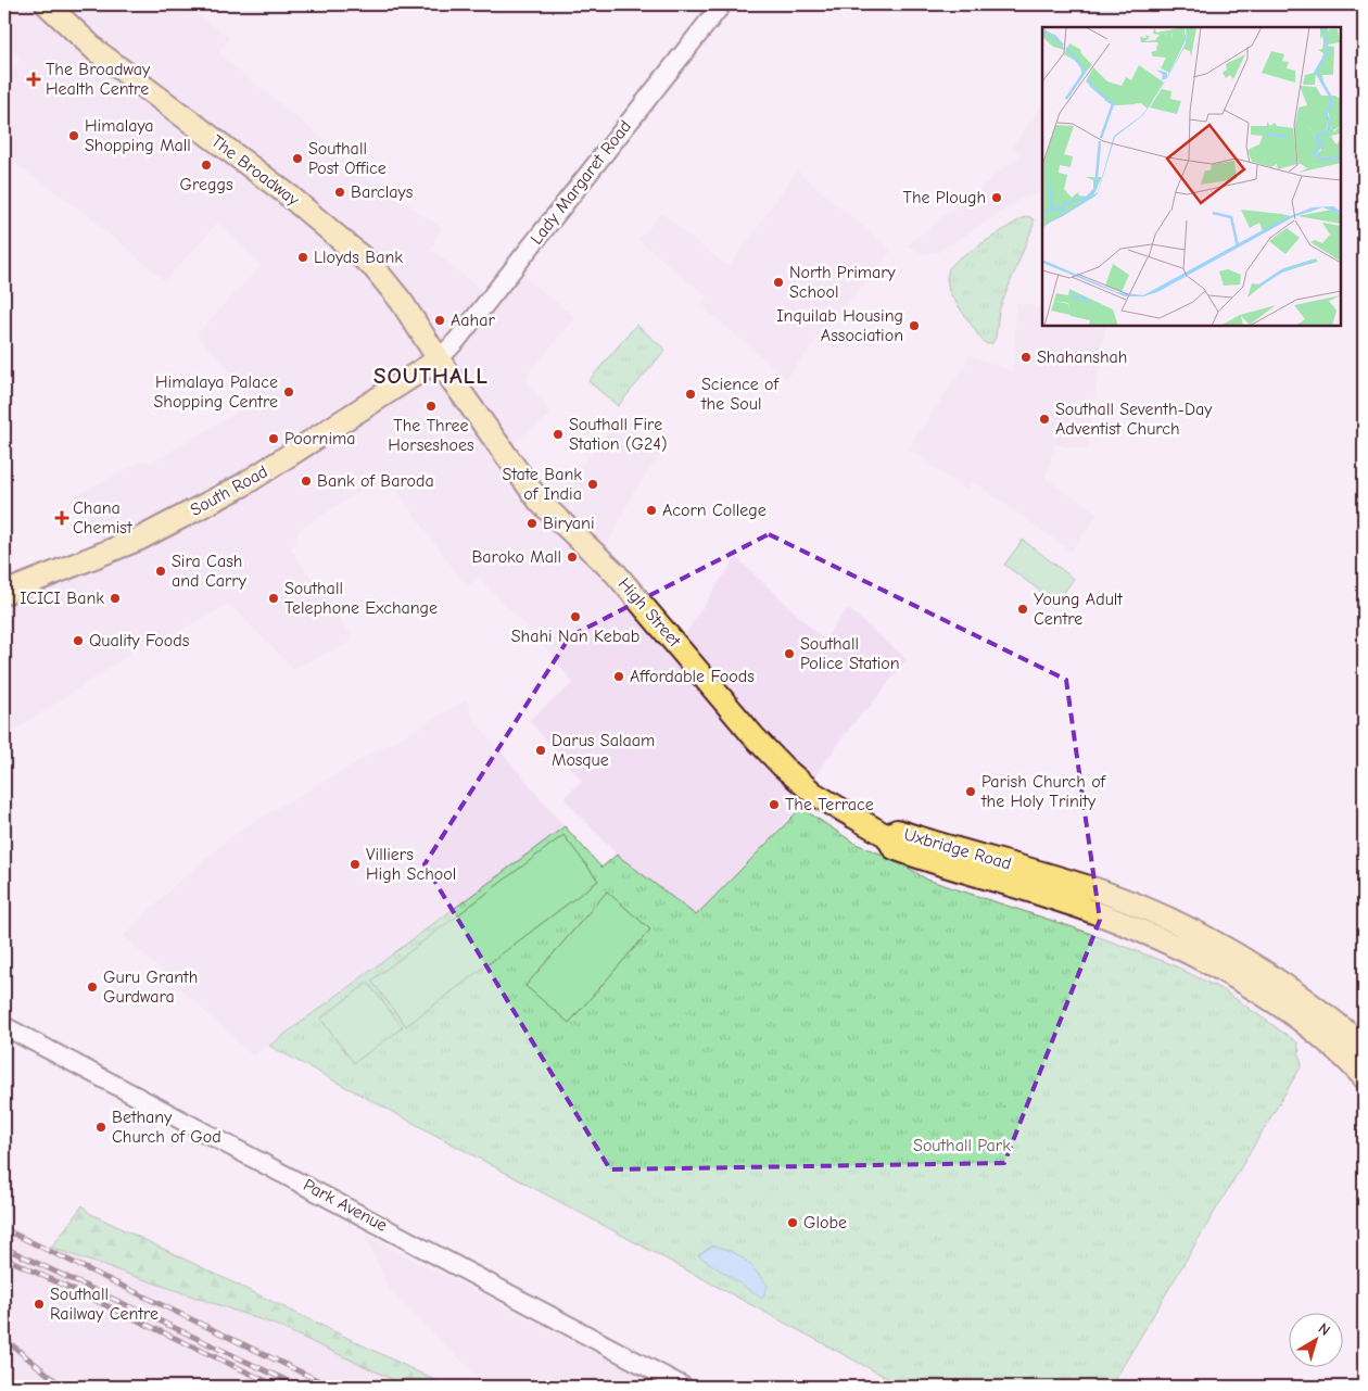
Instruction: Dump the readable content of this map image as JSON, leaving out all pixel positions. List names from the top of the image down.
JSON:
{
  "streets": {
    "main road": [
      "The Broadway",
      "South Road",
      "High Street",
      "Uxbridge Road"
    ],
    "street": ["Lady Margaret Road", "Park Avenue"]
  },
  "crossings": [
    ["The Broadway", "Lady Margaret Road"],
    ["The Broadway", "South Road"],
    ["The Broadway", "High Street"],
    ["Lady Margaret Road", "South Road"],
    ["Lady Margaret Road", "High Street"],
    ["South Road", "High Street"],
    ["High Street", "Uxbridge Road"]
  ],
  "districts": ["SOUTHALL"],
  "parks": ["Southall Park"],
  "places": {
    "health": ["The Broadway Health Centre", "Chana Chemist"],
    "other": [
      "Himalaya Shopping Mall",
      "Southall Post Office",
      "Greggs",
      "Barclays",
      "The Plough",
      "Lloyds Bank",
      "North Primary School",
      "Aahar",
      "Inquilab Housing Association",
      "Shahanshah",
      "Himalaya Palace Shopping Centre",
      "Science of the Soul",
      "The Three Horseshoes",
      "Southall Seventh-Day Adventist Church",
      "Southall Fire Station (G24)",
      "Poornima",
      "Bank of Baroda",
      "State Bank of India",
      "Acorn College",
      "Biryani",
      "Baroko Mall",
      "Sira Cash and Carry",
      "ICICI Bank",
      "Southall Telephone Exchange",
      "Young Adult Centre",
      "Shahi Nan Kebab",
      "Quality Foods",
      "Southall Police Station",
      "Affordable Foods",
      "Darus Salaam Mosque",
      "Parish Church of the Holy Trinity",
      "The Terrace",
      "Villiers High School",
      "Guru Granth Gurdwara",
      "Bethany Church of God",
      "Globe",
      "Southall Railway Centre"
    ]
  },
  "north": "top right"
}
